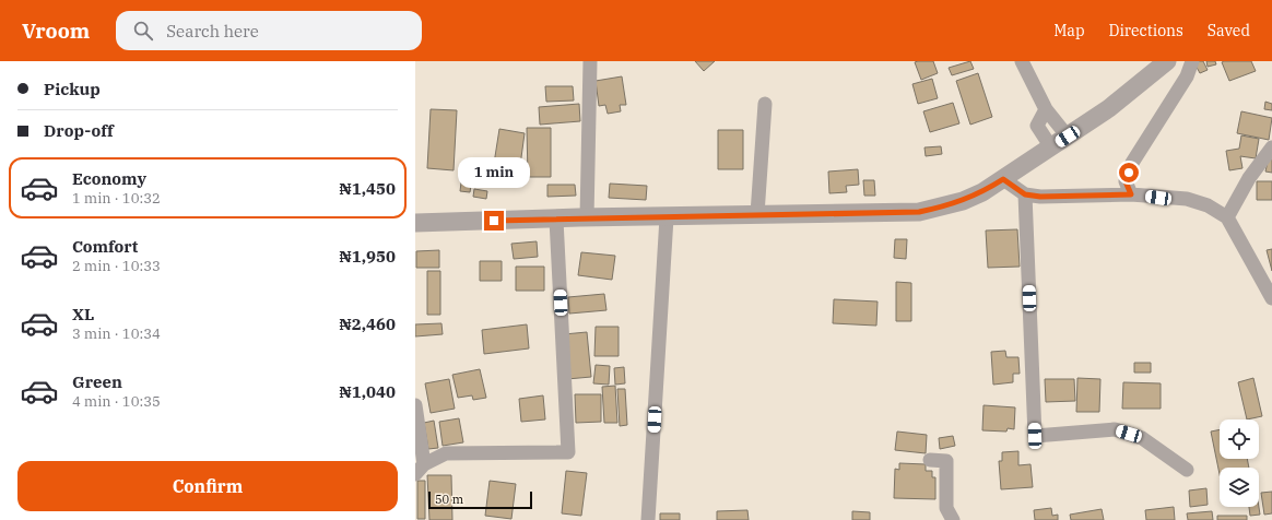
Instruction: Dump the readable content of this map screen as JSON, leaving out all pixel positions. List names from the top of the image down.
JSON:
{
  "scale_bar": "50 m",
  "page": {
    "header": "Vroom",
    "search": "Search here",
    "nav": ["Map", "Directions", "Saved"],
    "banner": ["Pickup", "Drop-off"],
    "list": [
      {
        "name": "Economy",
        "note": "1 min · 10:32",
        "value": "₦1,450"
      },
      {
        "name": "Comfort",
        "note": "2 min · 10:33",
        "value": "₦1,950"
      },
      {
        "name": "XL",
        "note": "3 min · 10:34",
        "value": "₦2,460"
      },
      {
        "name": "Green",
        "note": "4 min · 10:35",
        "value": "₦1,040"
      }
    ],
    "bubble": "1 min",
    "buttons": "Confirm",
    "scale": "50 m"
  }
}
